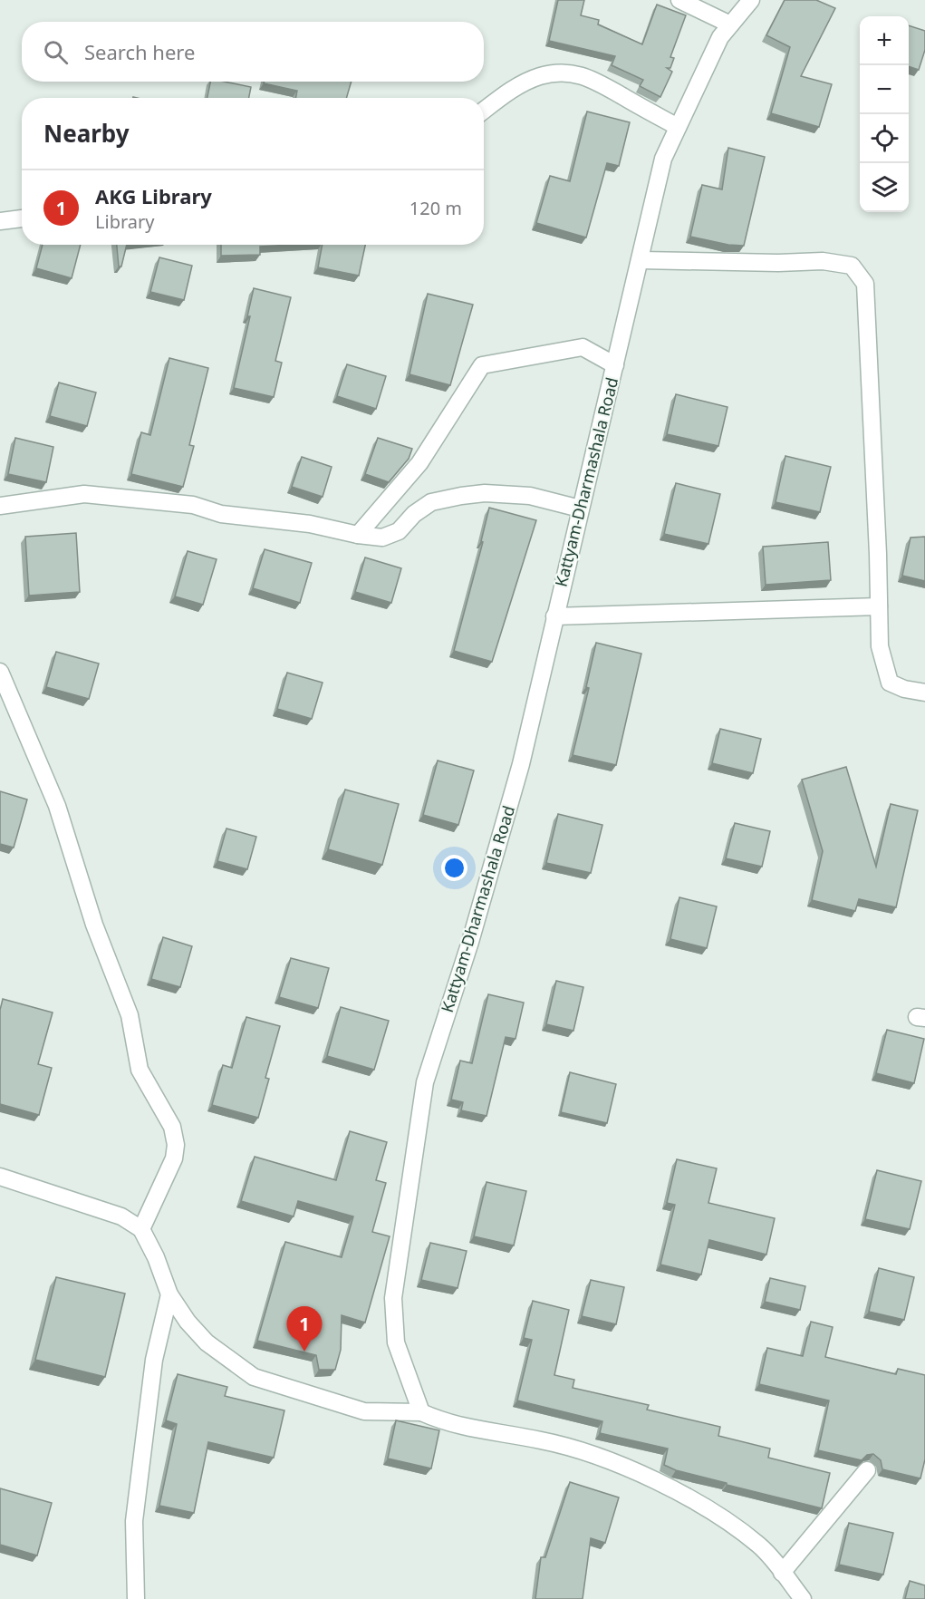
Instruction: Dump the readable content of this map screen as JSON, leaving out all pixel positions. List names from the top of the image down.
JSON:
{
  "streets": {
    "street": ["Kattyam-Dharmashala Road"]
  },
  "page": {
    "map_buttons": ["+", "−"],
    "search": "Search here",
    "heading": "Nearby",
    "list": [
      {
        "mark": "1",
        "name": "AKG Library",
        "note": "Library",
        "value": "120 m"
      }
    ],
    "pins": "1"
  }
}
